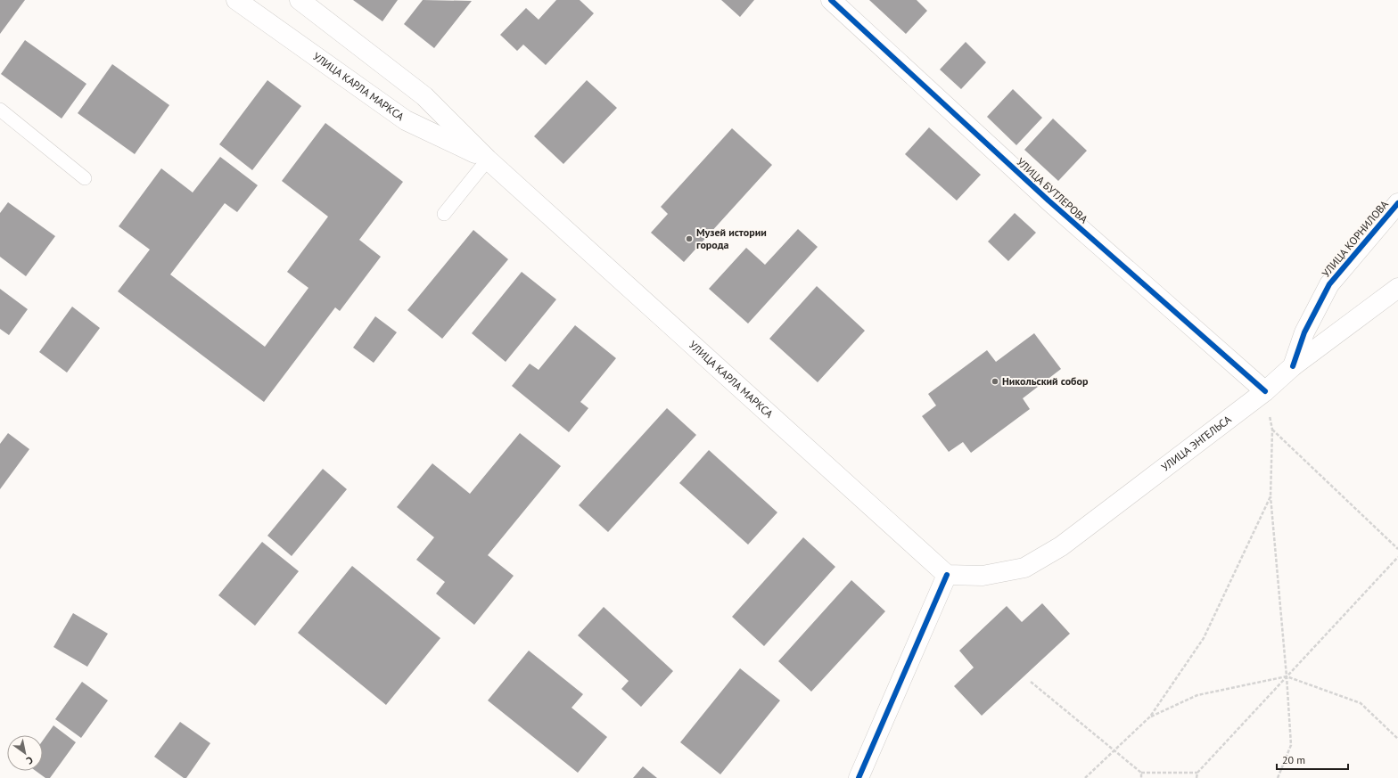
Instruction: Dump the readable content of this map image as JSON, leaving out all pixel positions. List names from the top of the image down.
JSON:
{
  "streets": {
    "main road": [
      "УЛИЦА КАРЛА МАРКСА",
      "УЛИЦА БУТЛЕРОВА",
      "УЛИЦА КОРНИЛОВА",
      "УЛИЦА ЭНГЕЛЬСА"
    ]
  },
  "crossings": [
    ["УЛИЦА КАРЛА МАРКСА", "УЛИЦА ЭНГЕЛЬСА"],
    ["УЛИЦА БУТЛЕРОВА", "УЛИЦА ЭНГЕЛЬСА"],
    ["УЛИЦА КОРНИЛОВА", "УЛИЦА ЭНГЕЛЬСА"]
  ],
  "places": ["Музей истории города", "Никольский собор"],
  "scale_bar": "20 m",
  "north": "bottom right"
}
